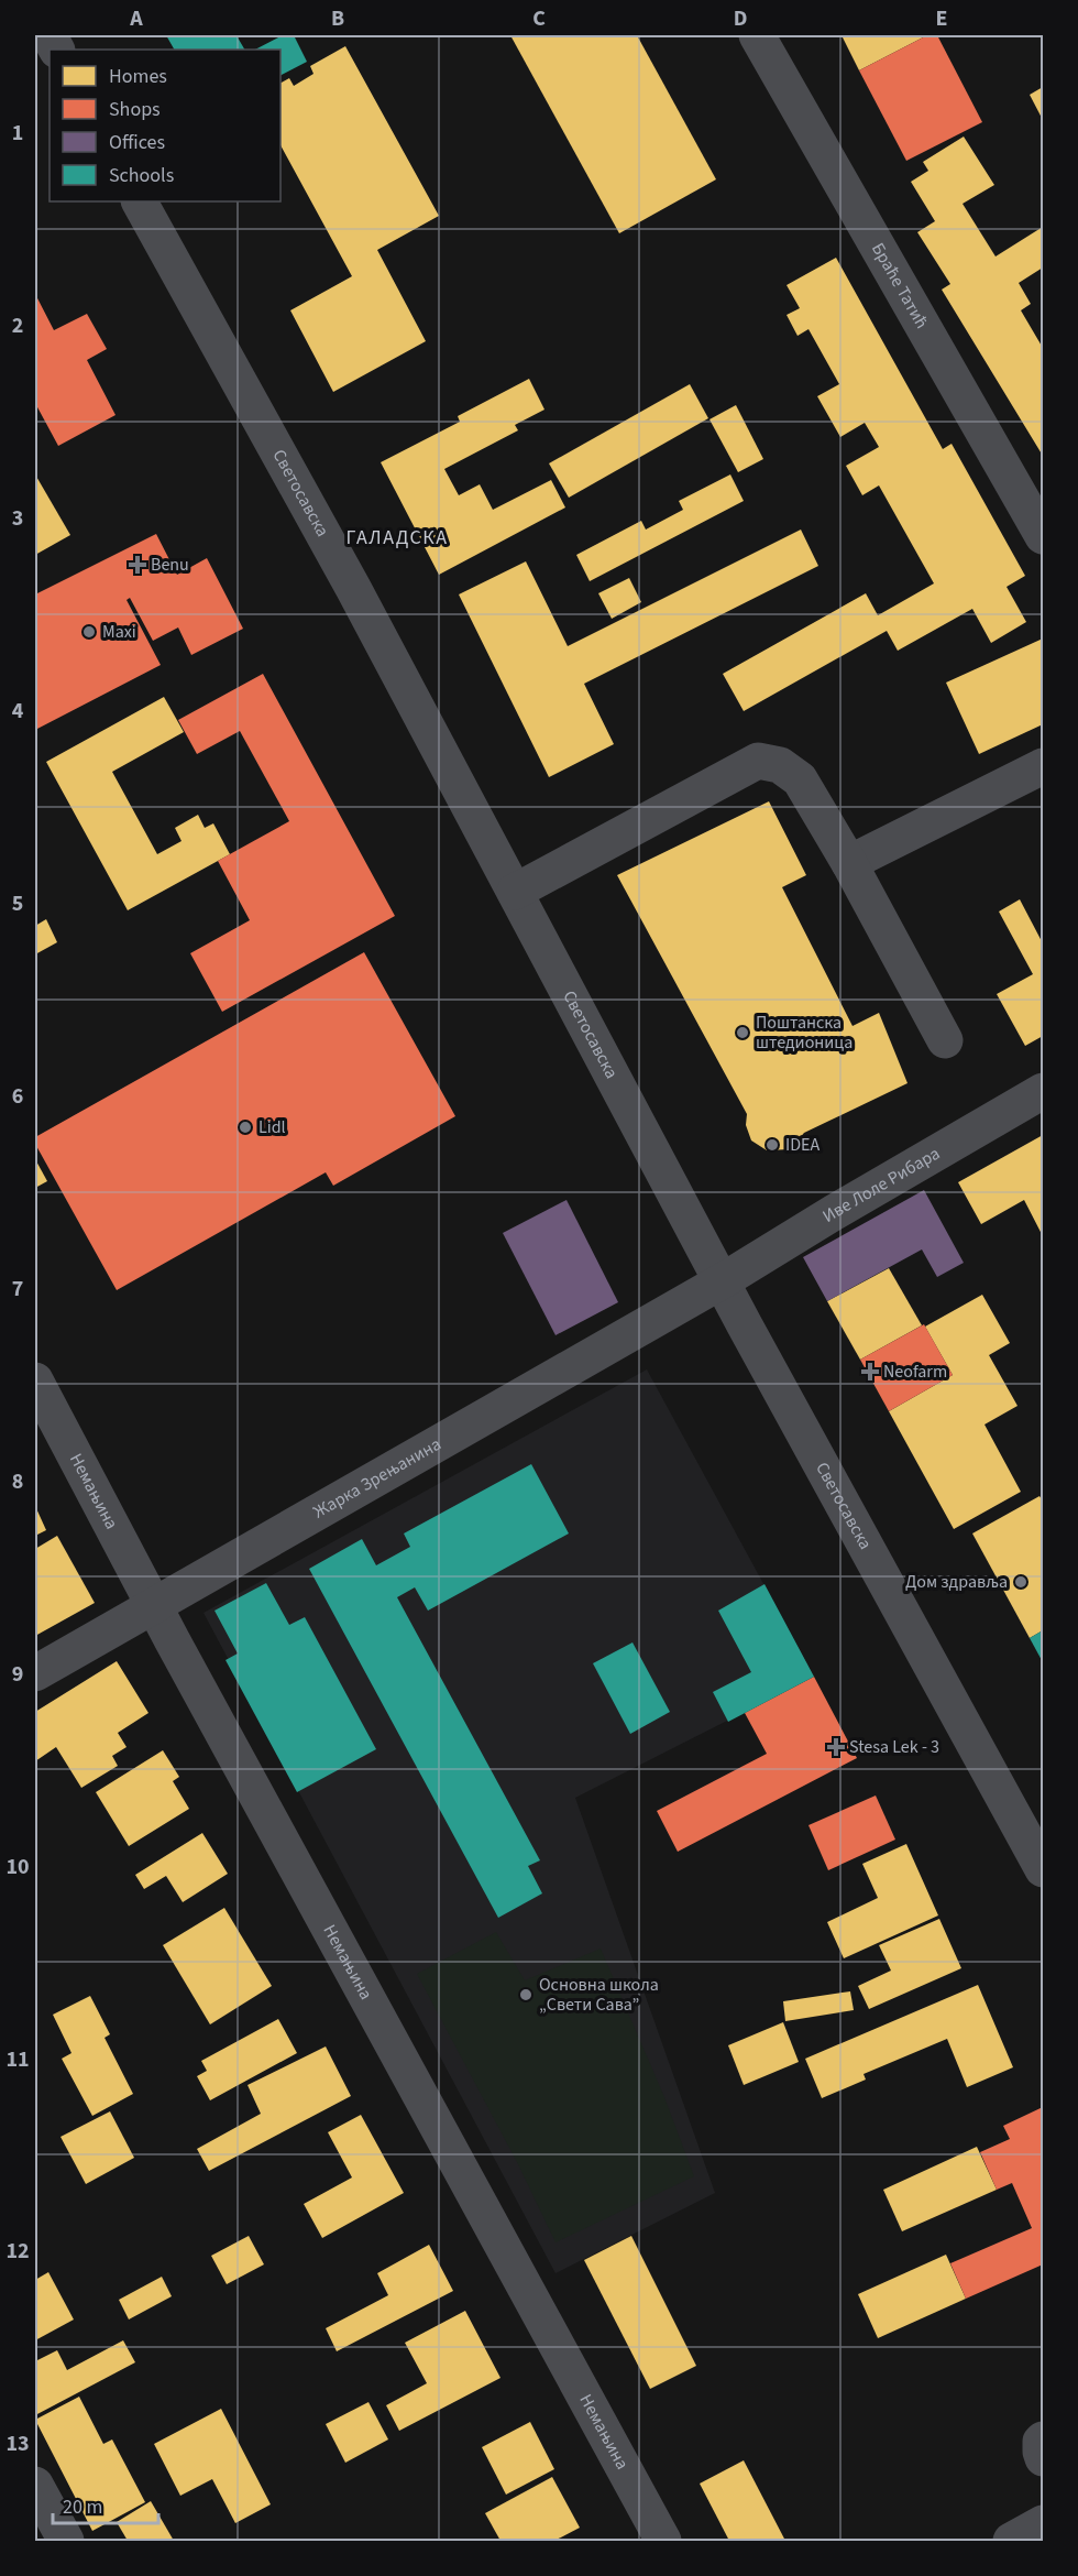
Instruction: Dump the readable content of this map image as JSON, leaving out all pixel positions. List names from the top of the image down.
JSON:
{
  "streets": {
    "street": [
      "Браће Татић",
      "Светосавска",
      "Иве Лоле Рибара",
      "Жарка Зрењанина",
      "Немањина"
    ]
  },
  "crossings": [
    ["Светосавска", "Иве Лоле Рибара"],
    ["Светосавска", "Жарка Зрењанина"],
    ["Иве Лоле Рибара", "Жарка Зрењанина"],
    ["Жарка Зрењанина", "Немањина"]
  ],
  "districts": ["ГАЛАДСКА"],
  "places": {
    "health": ["Benu", "Neofarm", "Stesa Lek - 3"],
    "other": [
      "Maxi",
      "Поштанска штедионица",
      "Lidl",
      "IDEA",
      "Дом здравља",
      "Основна школа „Свети Сава”"
    ]
  },
  "legend": [
    "Homes",
    "Shops",
    "Offices",
    "Schools"
  ],
  "scale_bar": "20 m",
  "grid": {
    "columns": [
      "A",
      "B",
      "C",
      "D",
      "E"
    ],
    "rows": [
      "1",
      "2",
      "3",
      "4",
      "5",
      "6",
      "7",
      "8",
      "9",
      "10",
      "11",
      "12",
      "13"
    ]
  }
}
